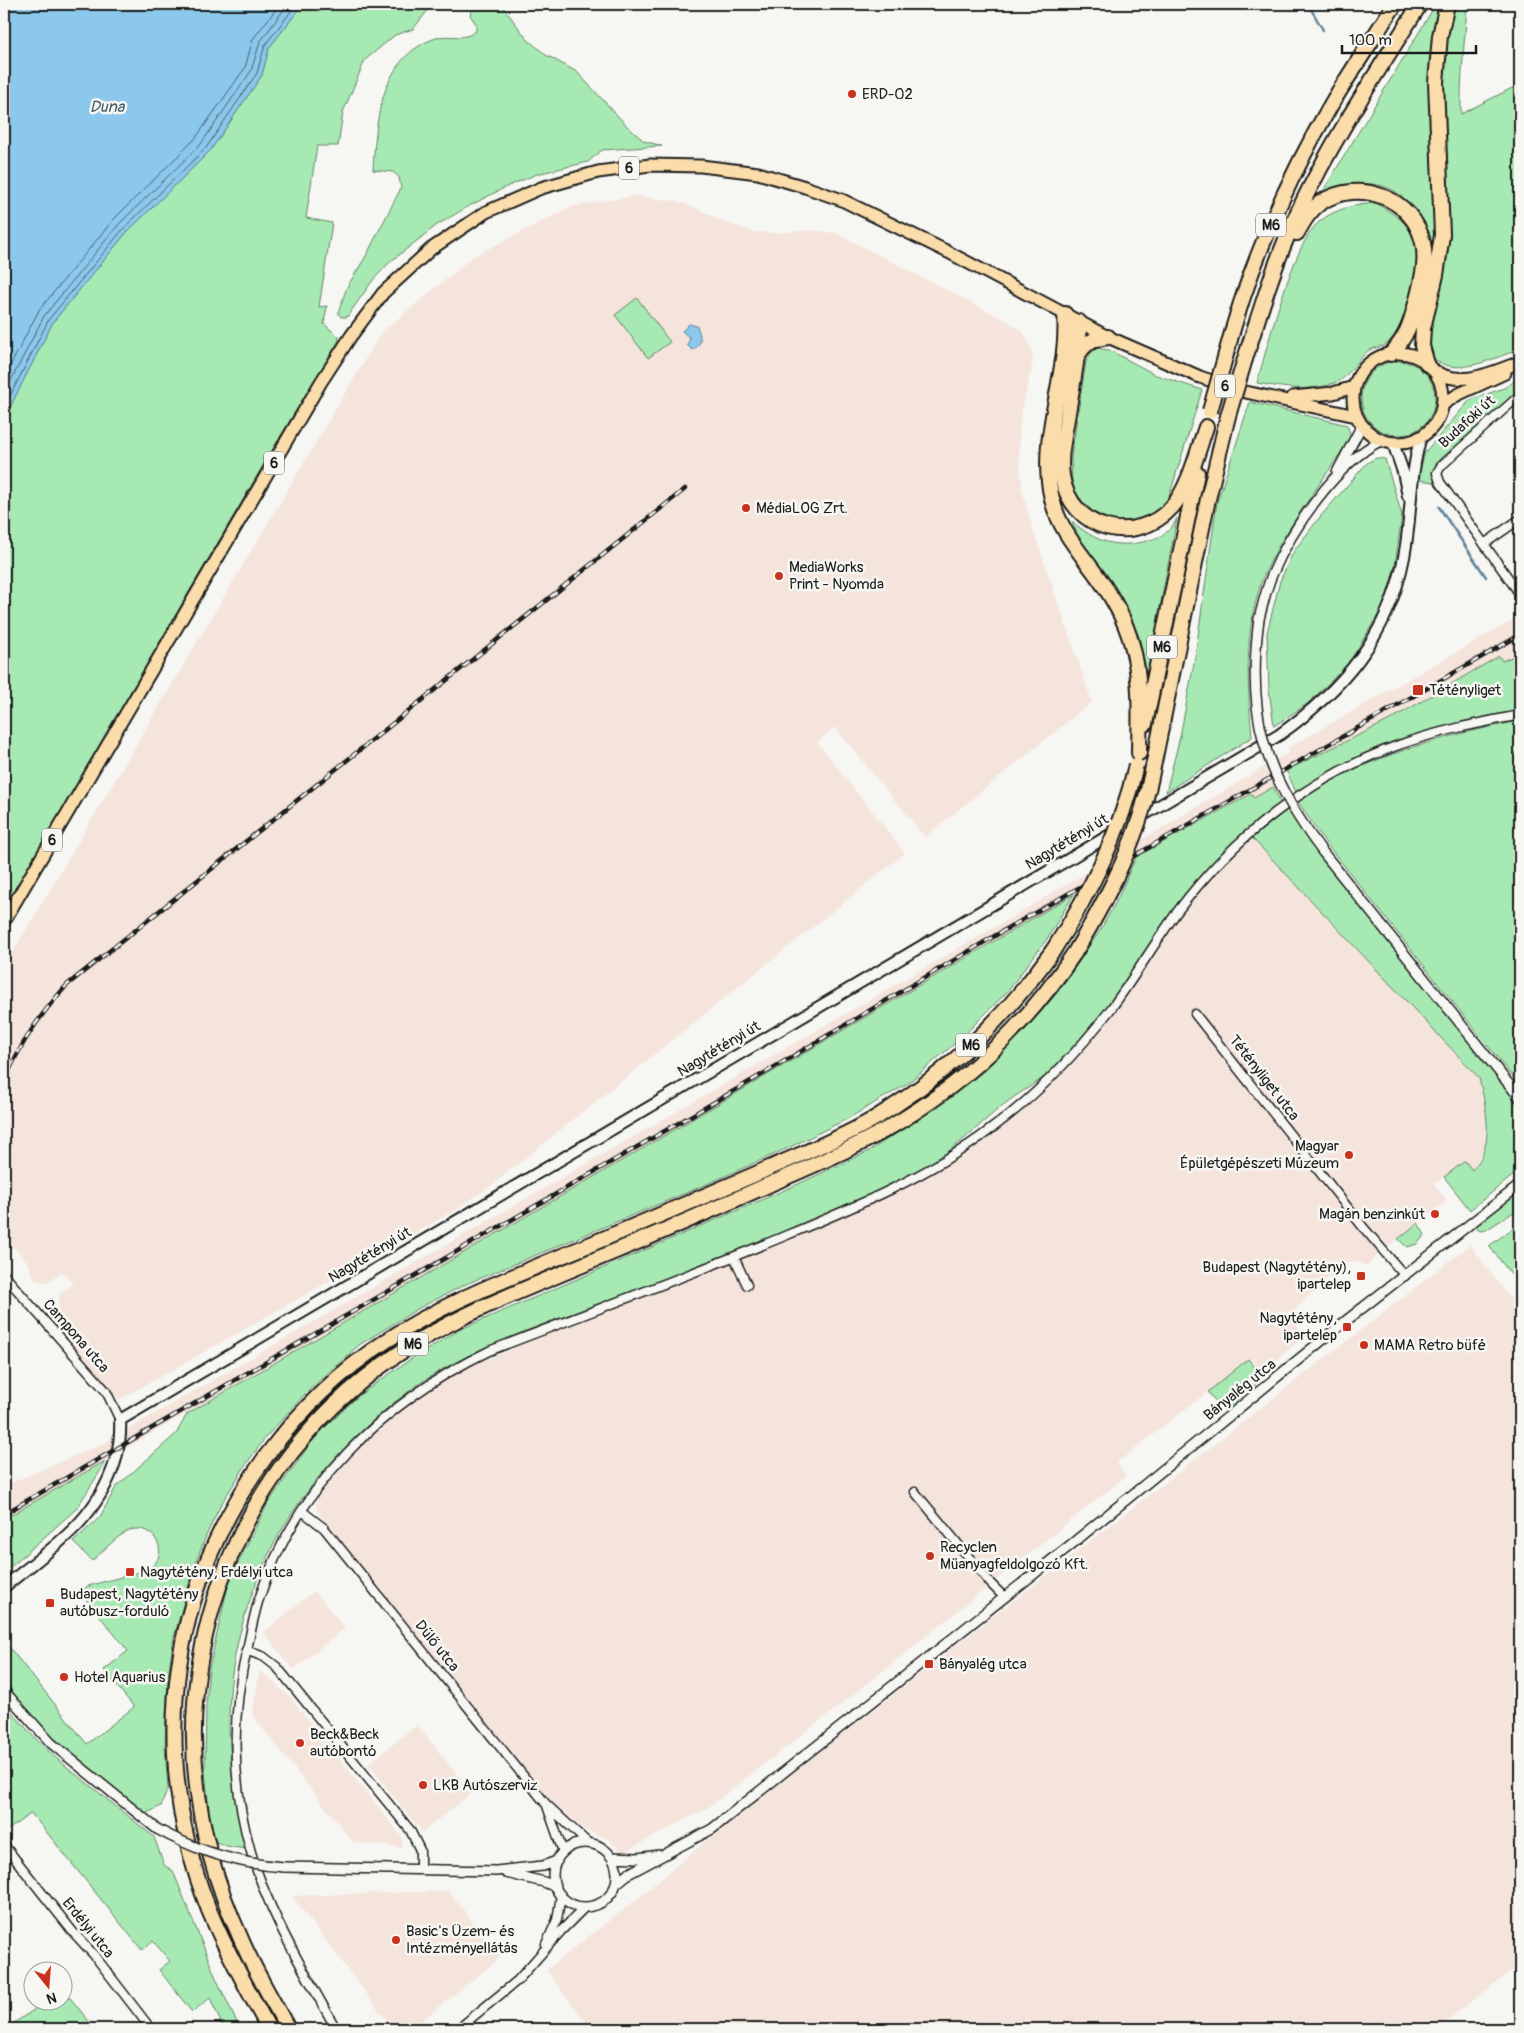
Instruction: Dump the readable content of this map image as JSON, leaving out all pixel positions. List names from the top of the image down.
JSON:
{
  "streets": {
    "highway": ["M6"],
    "main road": ["6", "Budafoki út", "Nagytétényi út"],
    "street": [
      "Tétényliget utca",
      "Campona utca",
      "Bányalég utca",
      "Dűlő utca",
      "Erdélyi utca"
    ]
  },
  "crossings": [
    ["6", "Budafoki út"],
    ["6", "Nagytétényi út"],
    ["Budafoki út", "Nagytétényi út"],
    ["Nagytétényi út", "Campona utca"],
    ["Tétényliget utca", "Bányalég utca"],
    ["Bányalég utca", "Dűlő utca"]
  ],
  "water": ["Duna"],
  "places": {
    "other": [
      "ERD-02",
      "MédiaLOG Zrt.",
      "MediaWorks Print - Nyomda",
      "Magyar Épületgépészeti Múzeum",
      "Magán benzinkút",
      "MAMA Retro büfé",
      "Recyclen Műanyagfeldolgozó Kft.",
      "Hotel Aquarius",
      "Beck&Beck autóbontó",
      "LKB Autószerviz",
      "Basic's Üzem- és Intézményellátás"
    ],
    "transit": [
      "Tétényliget",
      "Budapest (Nagytétény), ipartelep",
      "Nagytétény, ipartelep",
      "Nagytétény, Erdélyi utca",
      "Budapest, Nagytétény autóbusz-forduló",
      "Bányalég utca"
    ]
  },
  "scale_bar": "100 m",
  "north": "bottom"
}
